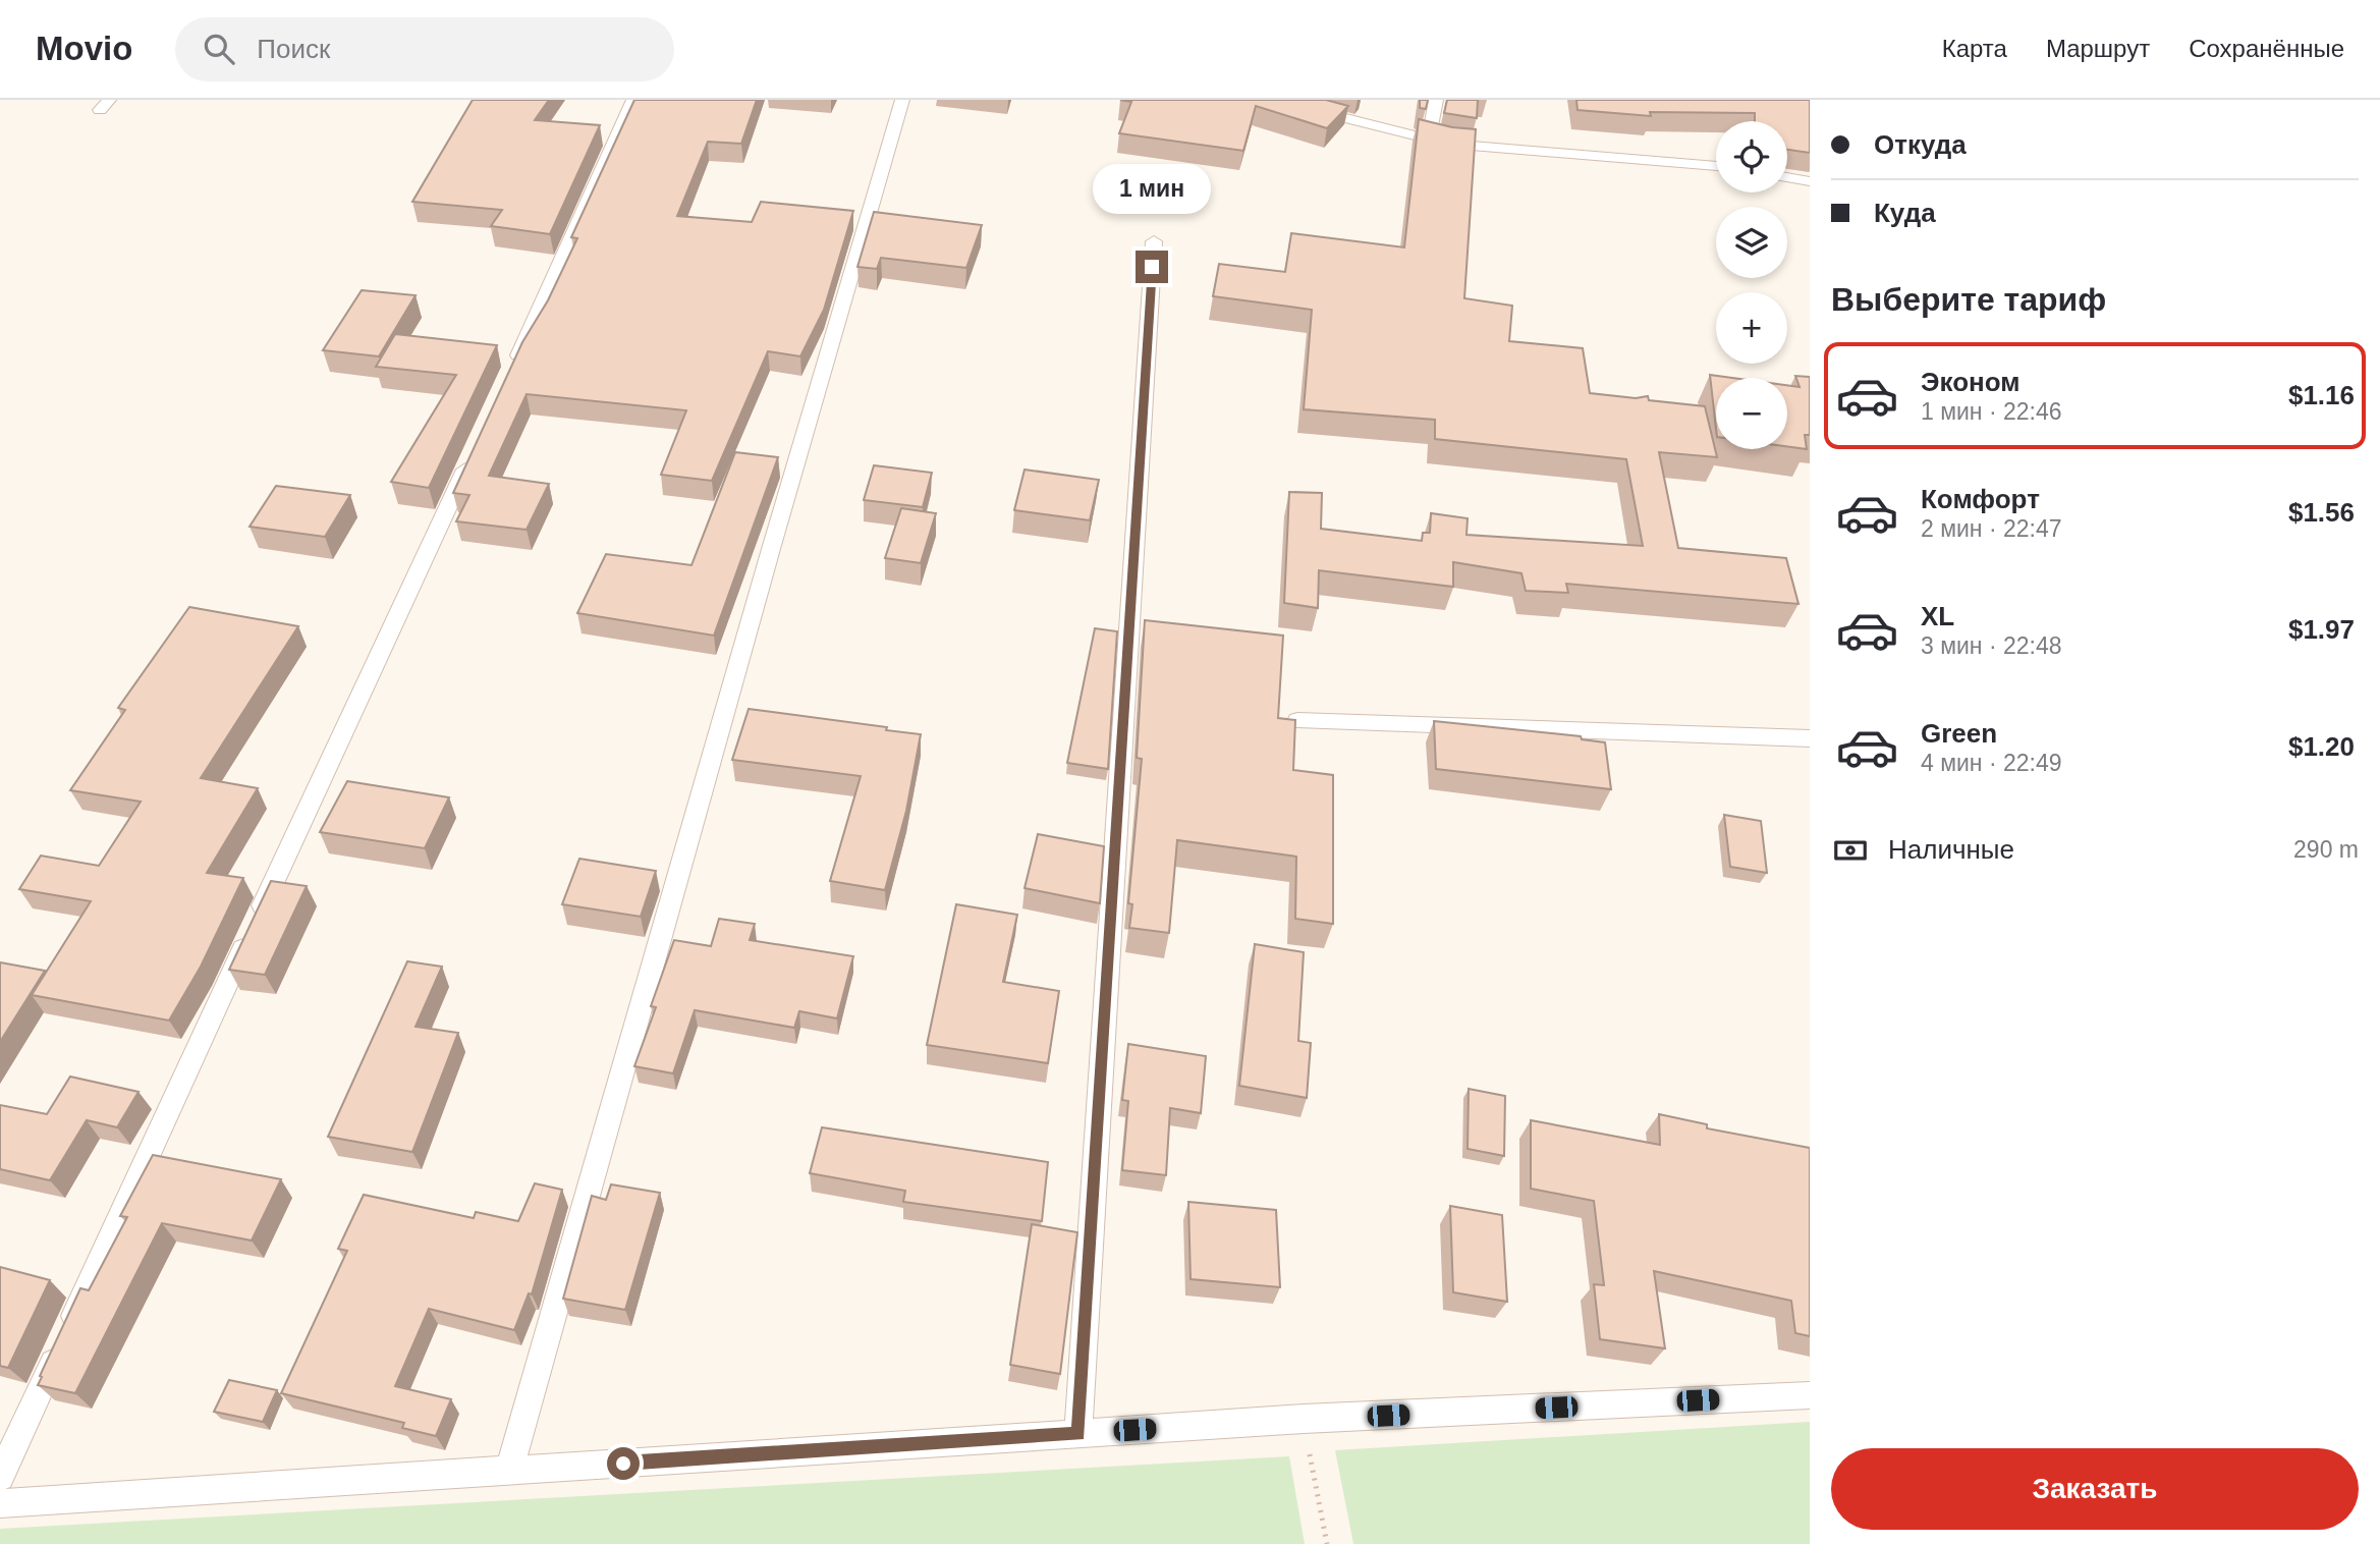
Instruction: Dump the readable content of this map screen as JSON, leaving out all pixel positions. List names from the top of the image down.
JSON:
{
  "page": {
    "header": "Movio",
    "search": "Поиск",
    "nav": ["Карта", "Маршрут", "Сохранённые"],
    "banner": ["Откуда", "Куда"],
    "map_buttons": ["+", "−"],
    "bubble": "1 мин",
    "heading": "Выберите тариф",
    "list": [
      {
        "name": "Эконом",
        "note": "1 мин · 22:46",
        "value": "$1.16"
      },
      {
        "name": "Комфорт",
        "note": "2 мин · 22:47",
        "value": "$1.56"
      },
      {
        "name": "XL",
        "note": "3 мин · 22:48",
        "value": "$1.97"
      },
      {
        "name": "Green",
        "note": "4 мин · 22:49",
        "value": "$1.20"
      }
    ],
    "pay": ["Наличные", "290 m"],
    "buttons": "Заказать"
  }
}
